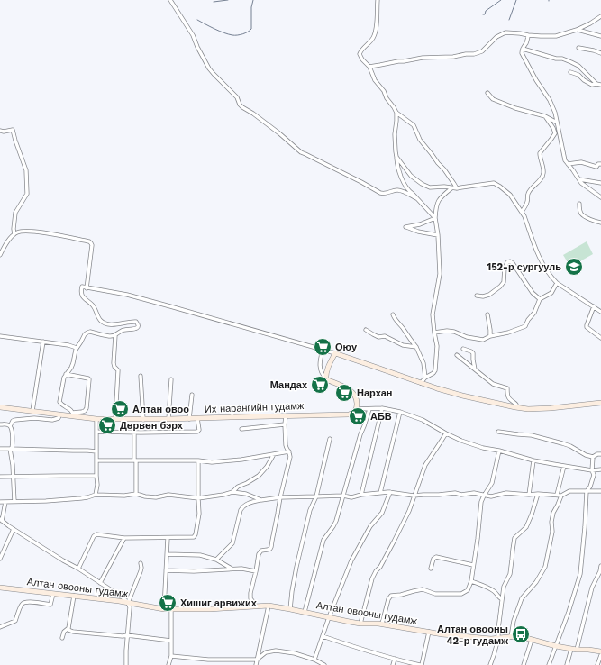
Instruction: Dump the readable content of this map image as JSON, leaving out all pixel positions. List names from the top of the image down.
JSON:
{
  "streets": {
    "main road": ["Их нарангийн гудамж", "Алтан овооны гудамж"]
  },
  "places": {
    "school or university": ["152-р сургууль"],
    "supermarket": [
      "Оюу",
      "Мандах",
      "Нархан",
      "Алтан овоо",
      "АБВ",
      "Дөрвөн бэрх",
      "Хишиг арвижих"
    ],
    "bus stop": ["Алтан овооны 42-р гудамж"]
  }
}
